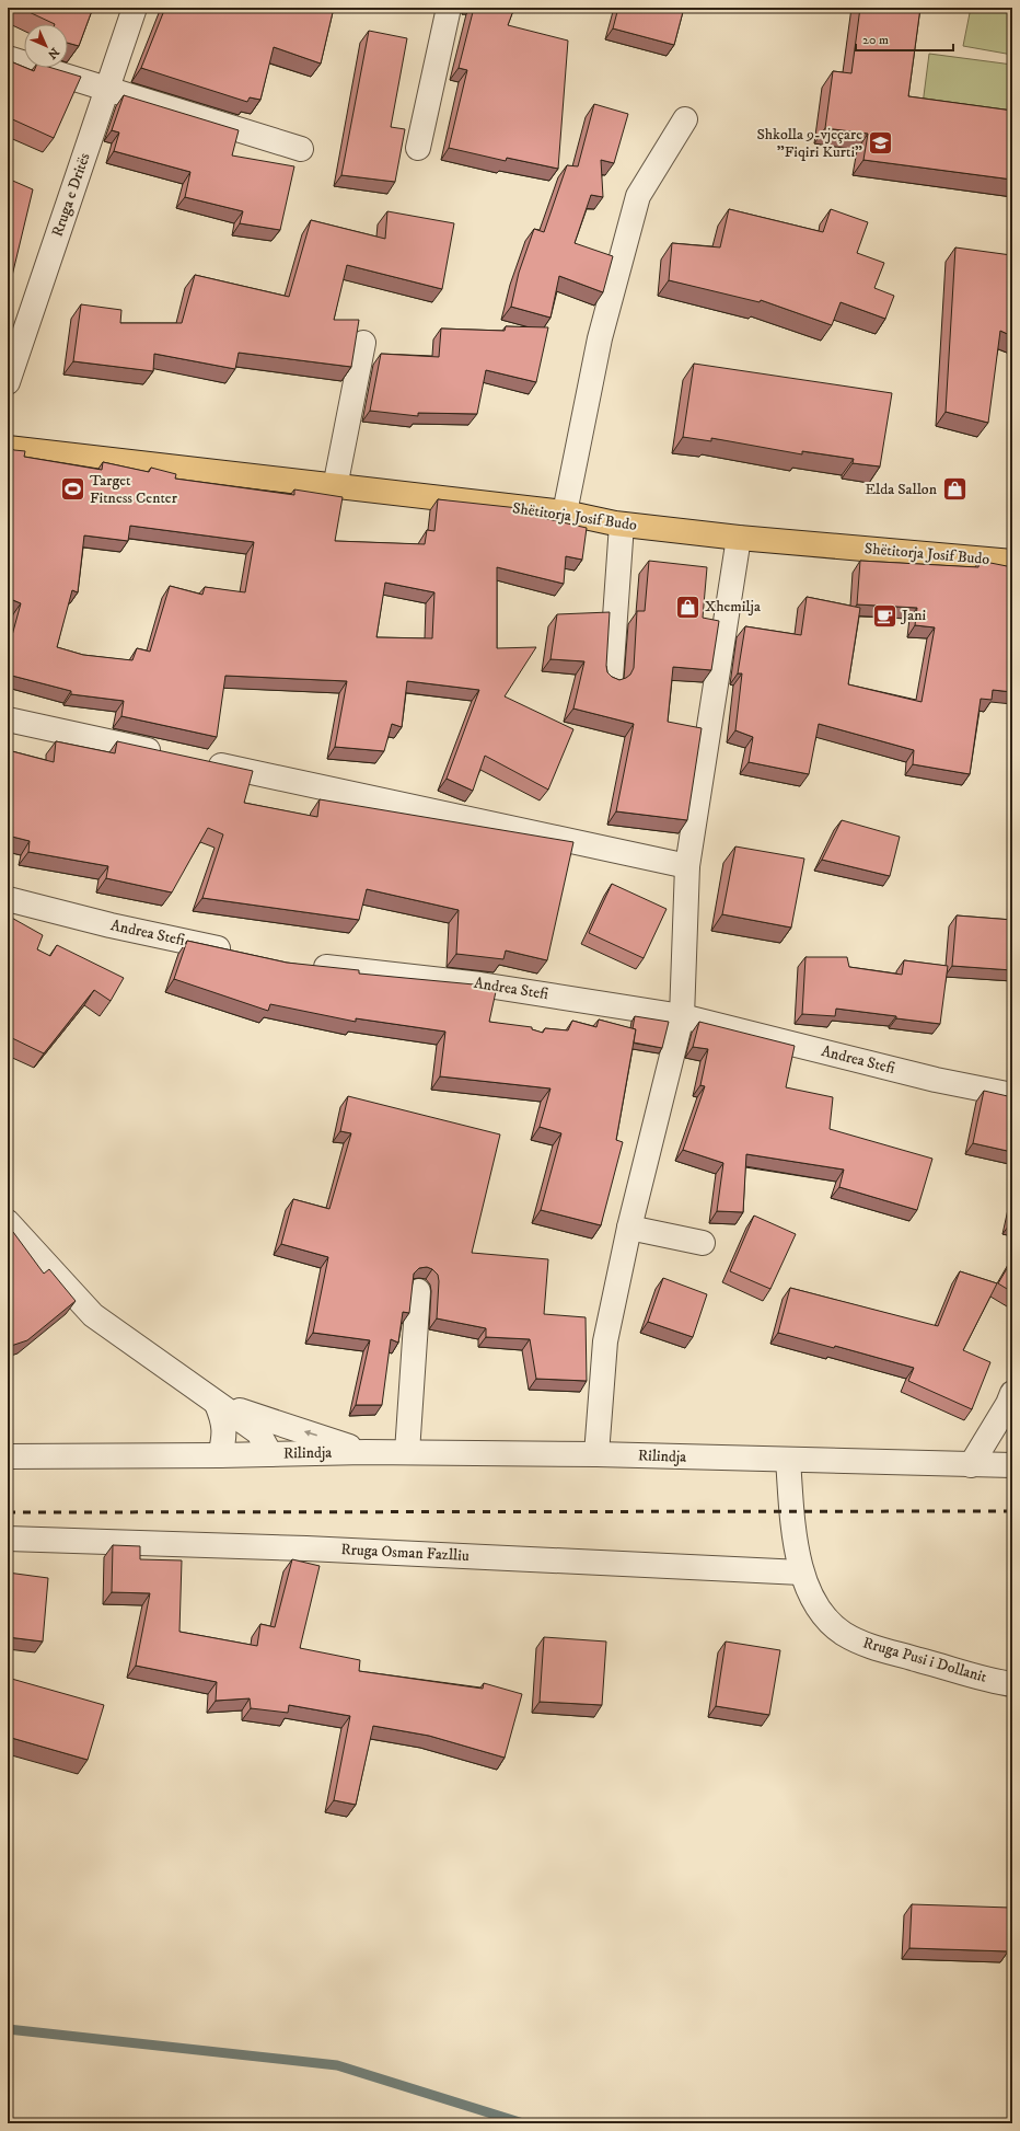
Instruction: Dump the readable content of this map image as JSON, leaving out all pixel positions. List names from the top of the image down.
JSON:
{
  "streets": {
    "main road": ["Shëtitorja Josif Budo"],
    "street": [
      "Rruga e Dritës",
      "Andrea Stefi",
      "Rilindja",
      "Rruga Osman Fazlliu",
      "Rruga Pusi i Dollanit"
    ]
  },
  "crossings": [
    ["Rilindja", "Rruga Pusi i Dollanit"],
    ["Rruga Osman Fazlliu", "Rruga Pusi i Dollanit"]
  ],
  "places": {
    "school or university": ["Shkolla 9-vjeçare \"Fiqiri Kurti\""],
    "sports": ["Target Fitness Center"],
    "shop": ["Elda Sallon", "Xhemilja"],
    "cafe": ["Jani"]
  },
  "scale_bar": "20 m",
  "north": "bottom right"
}
